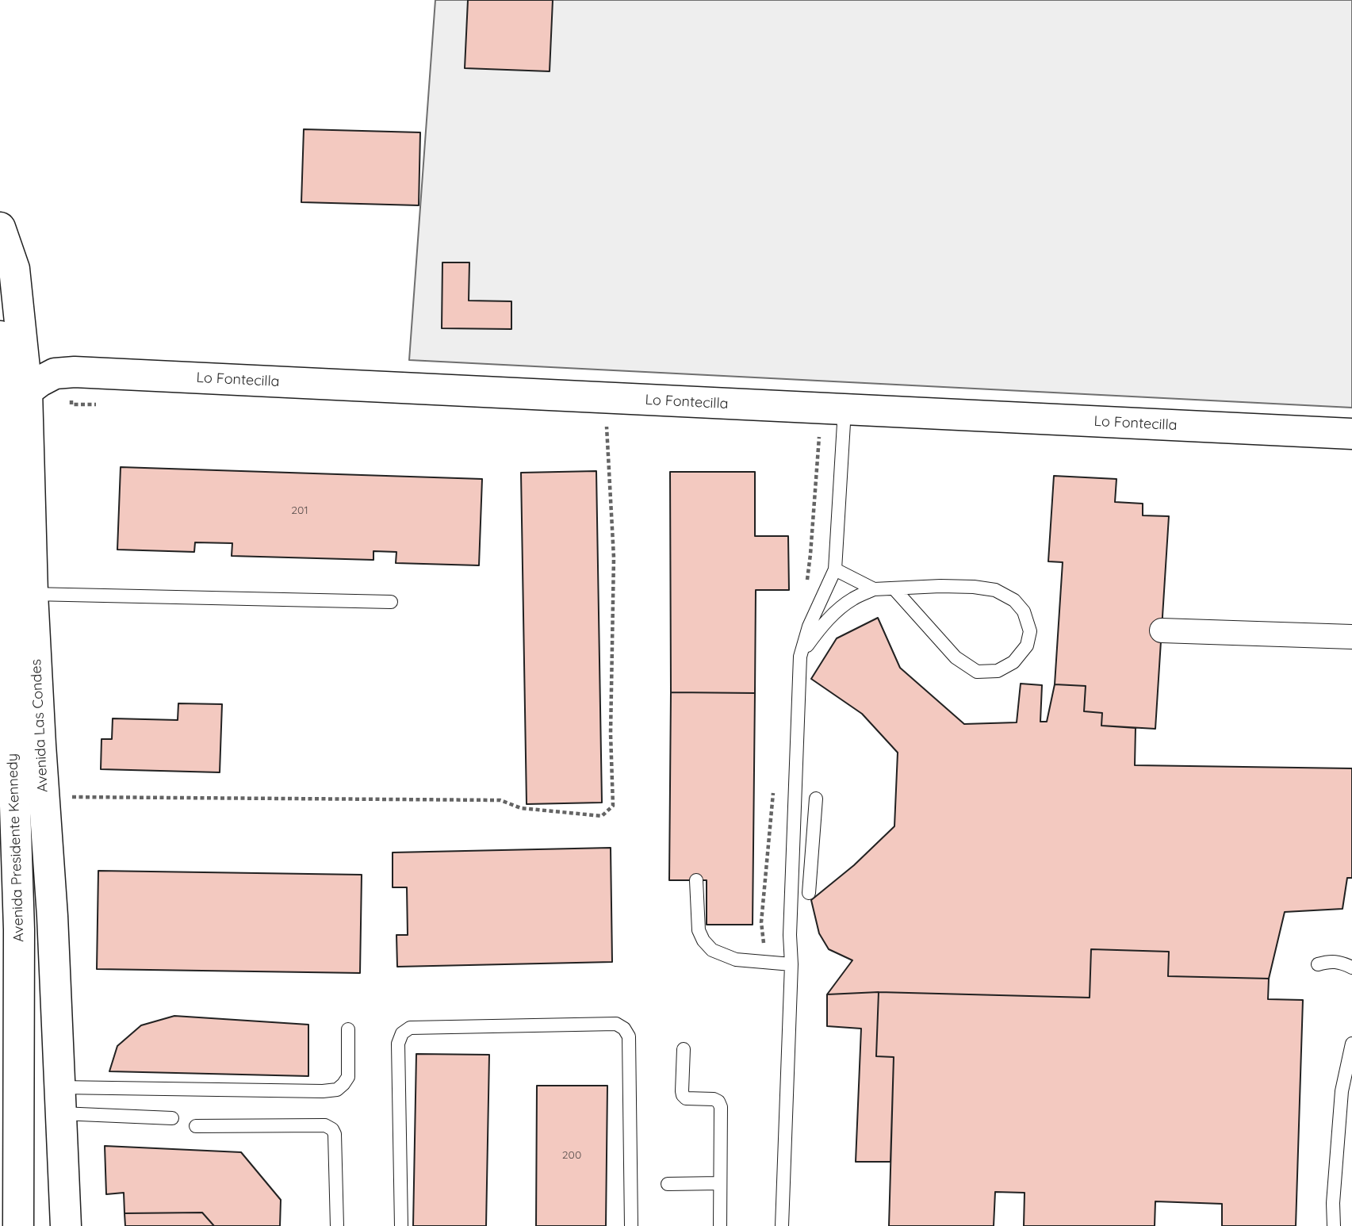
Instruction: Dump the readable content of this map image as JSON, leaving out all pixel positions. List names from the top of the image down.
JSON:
{
  "streets": {
    "main road": ["Lo Fontecilla", "Avenida Las Condes", "Avenida Presidente Kennedy"]
  },
  "crossings": [
    ["Lo Fontecilla", "Avenida Las Condes"]
  ],
  "house_numbers": ["201", "200"]
}
